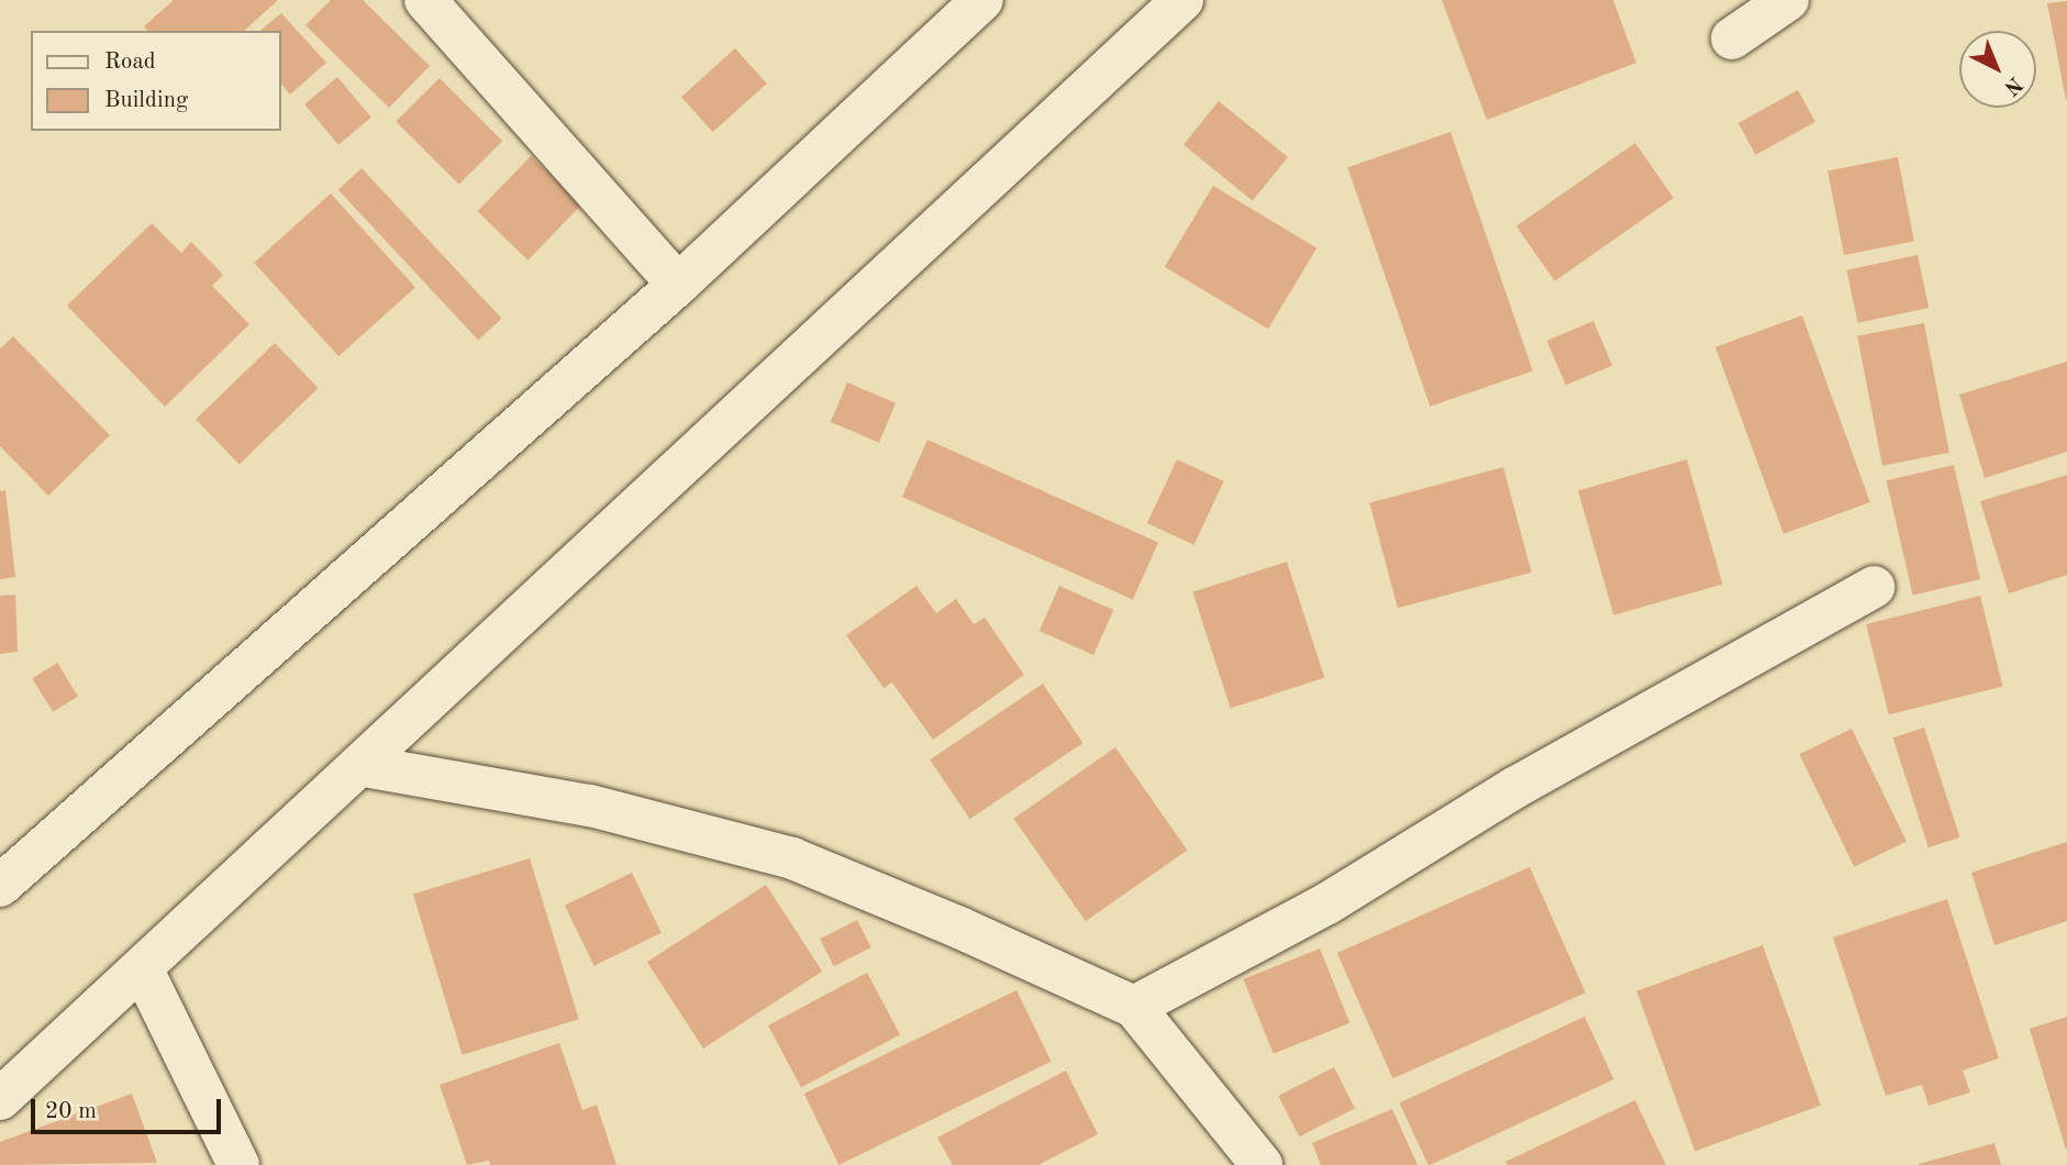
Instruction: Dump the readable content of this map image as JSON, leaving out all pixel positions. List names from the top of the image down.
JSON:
{
  "legend": ["Road", "Building"],
  "scale_bar": "20 m",
  "north": "bottom right"
}
